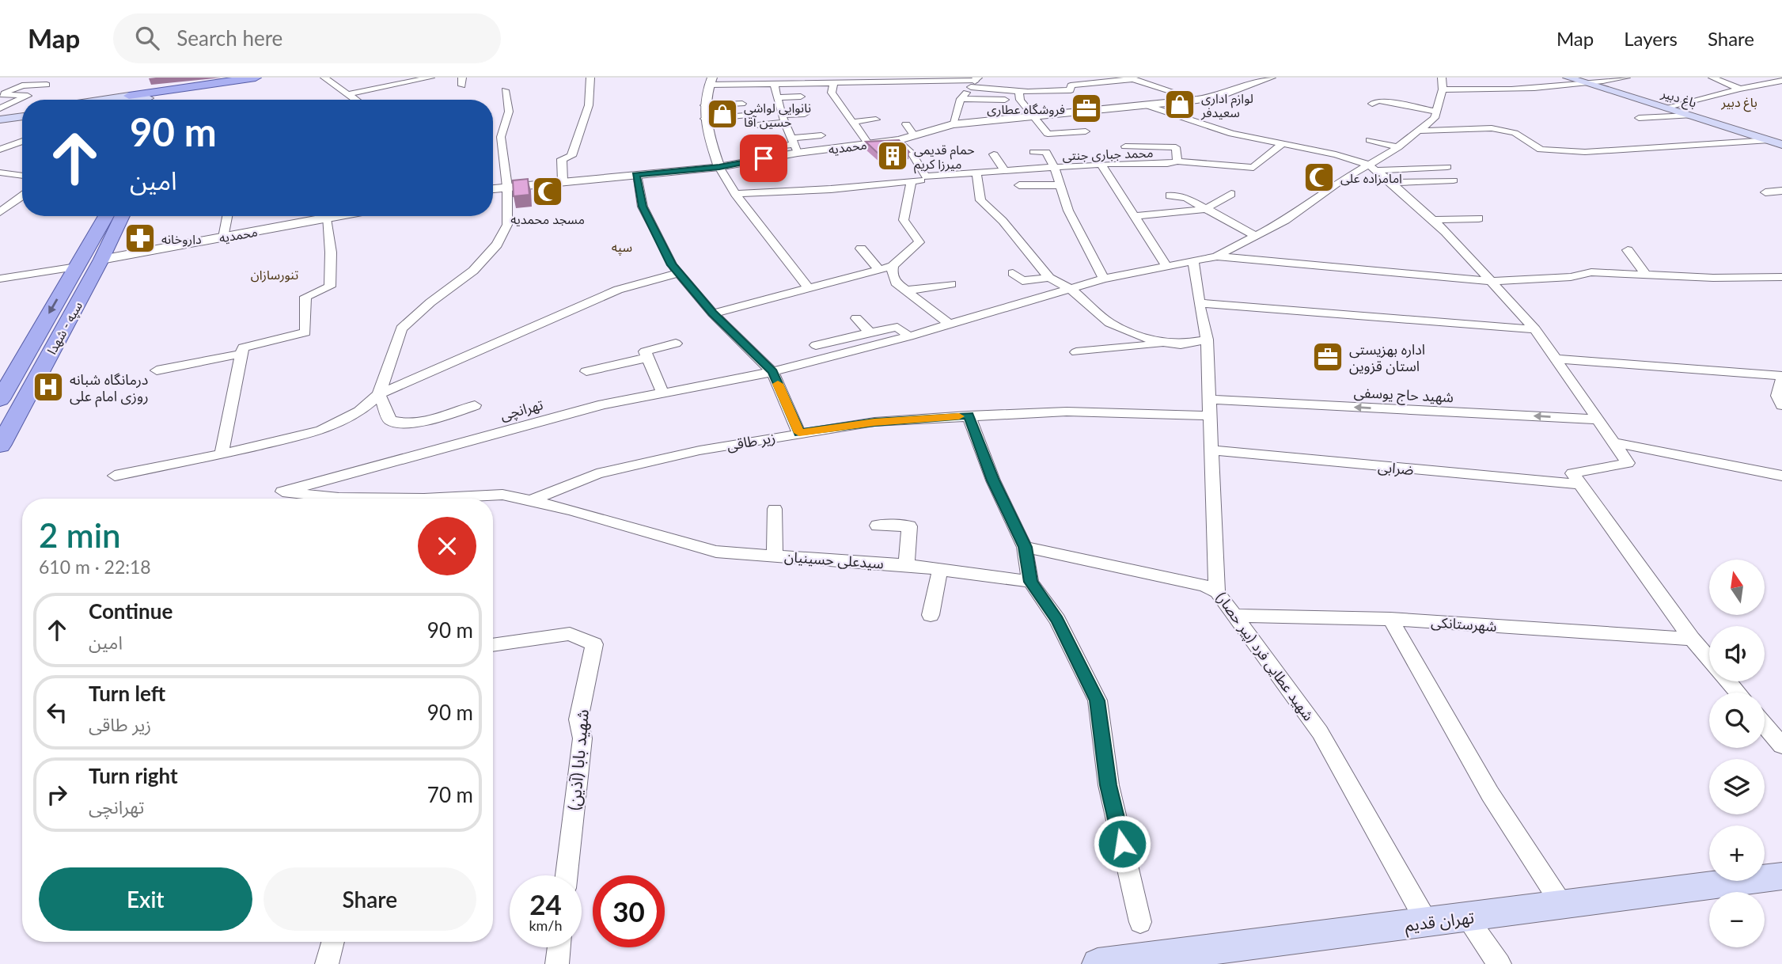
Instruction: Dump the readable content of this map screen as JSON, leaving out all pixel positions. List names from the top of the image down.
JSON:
{
  "streets": {
    "main road": ["باغ دبیر", "سپه - شهدا", "تهران قدیم"],
    "street": [
      "محمدیه",
      "محمد جباری جنتی",
      "شهید حاج یوسفی",
      "تهرانچی",
      "زیر طاقی",
      "ضرابی",
      "سیدعلی حسینیان",
      "شهرستانکی",
      "شهید عطایی فرد (پیر حصار)",
      "شهید بابا (آذین)"
    ]
  },
  "crossings": [
    ["محمدیه", "سپه - شهدا"],
    ["شهید حاج یوسفی", "زیر طاقی"],
    ["شهید حاج یوسفی", "شهید عطایی فرد (پیر حصار)"],
    ["تهرانچی", "سیدعلی حسینیان"],
    ["زیر طاقی", "سیدعلی حسینیان"],
    ["زیر طاقی", "شهید عطایی فرد (پیر حصار)"],
    ["ضرابی", "شهید عطایی فرد (پیر حصار)"],
    ["شهرستانکی", "شهید عطایی فرد (پیر حصار)"],
    ["شهید عطایی فرد (پیر حصار)", "تهران قدیم"]
  ],
  "districts": ["باغ دبیر", "سپه", "تنورسازان"],
  "places": {
    "shop": ["لوازم ادارى سعيدفر", "نانوایی لواشی حسین آقا"],
    "office": ["فروشگاه عطاری", "اداره بهزیستی استان قزوین"],
    "building": ["حمام قدیمی میرزا کریم"],
    "mosque": ["امامزاده علی", "مسجد محمدیه"],
    "pharmacy": ["داروخانه"],
    "hospital": ["درمانگاه شبانه روزی امام علی"]
  },
  "north": "top",
  "page": {
    "header": "Map",
    "search": "Search here",
    "nav": ["Map", "Layers", "Share"],
    "turn": ["90 m", "امین"],
    "heading": ["2 min", "610 m · 22:18"],
    "map_buttons": ["+", "−"],
    "list": [
      {
        "name": "Continue",
        "note": "امین",
        "value": "90 m"
      },
      {
        "name": "Turn left",
        "note": "زیر طاقی",
        "value": "90 m"
      },
      {
        "name": "Turn right",
        "note": "تهرانچی",
        "value": "70 m"
      }
    ],
    "buttons": ["Exit", "Share"],
    "speed": "24 km/h",
    "limit": "30"
  }
}
